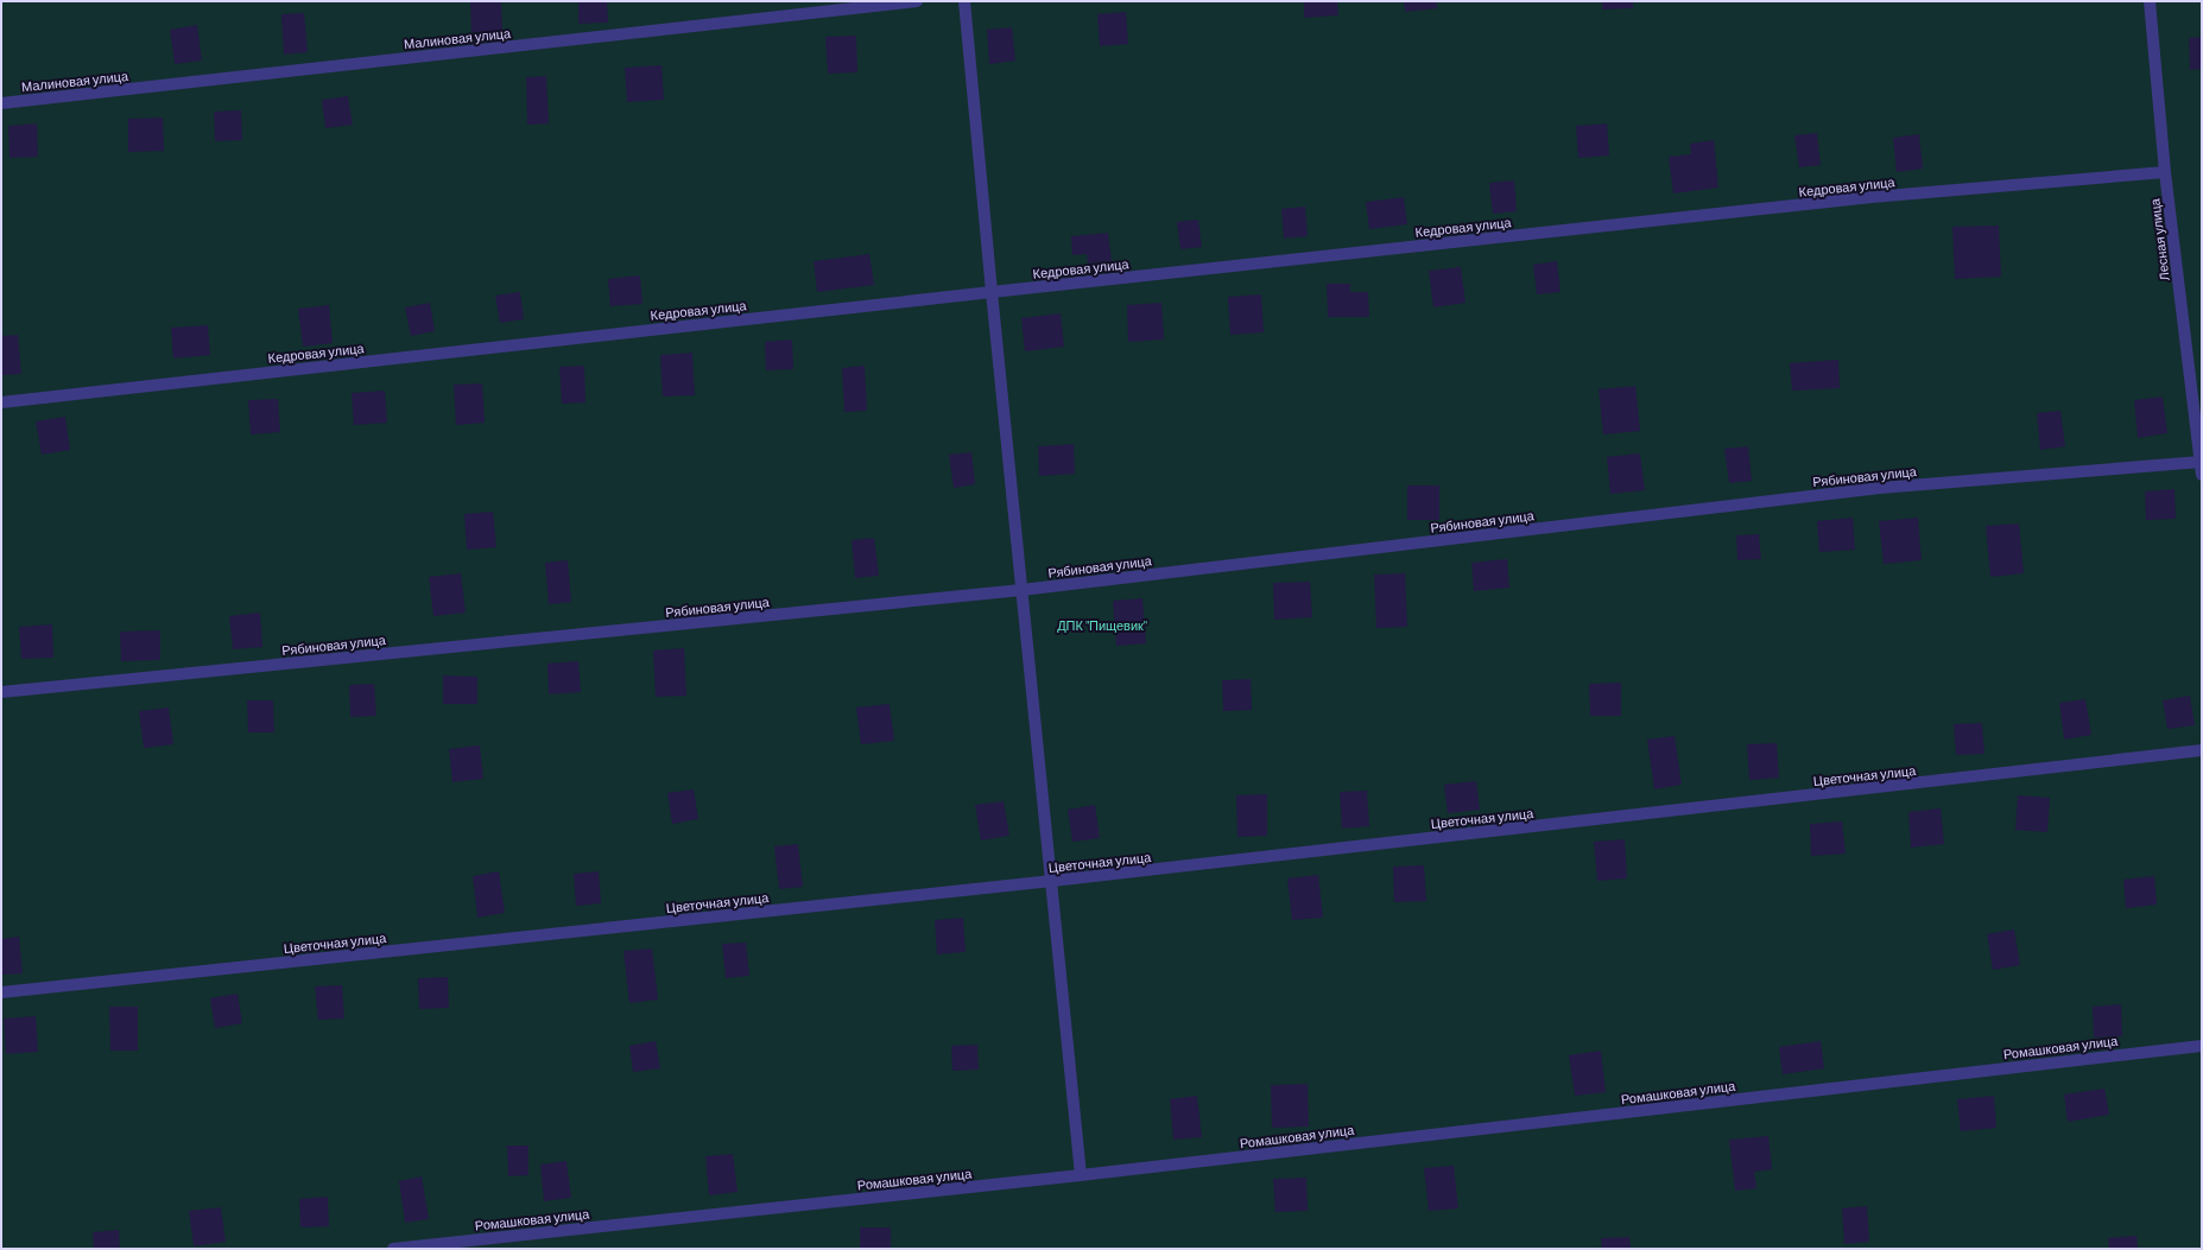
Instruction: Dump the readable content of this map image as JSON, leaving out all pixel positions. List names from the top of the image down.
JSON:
{
  "streets": {
    "street": [
      "Малиновая улица",
      "Кедровая улица",
      "Лесная улица",
      "Рябиновая улица",
      "Цветочная улица",
      "Ромашковая улица"
    ]
  },
  "crossings": [
    ["Кедровая улица", "Лесная улица"],
    ["Лесная улица", "Рябиновая улица"]
  ],
  "parks": ["ДПК \"Пищевик\""]
}
